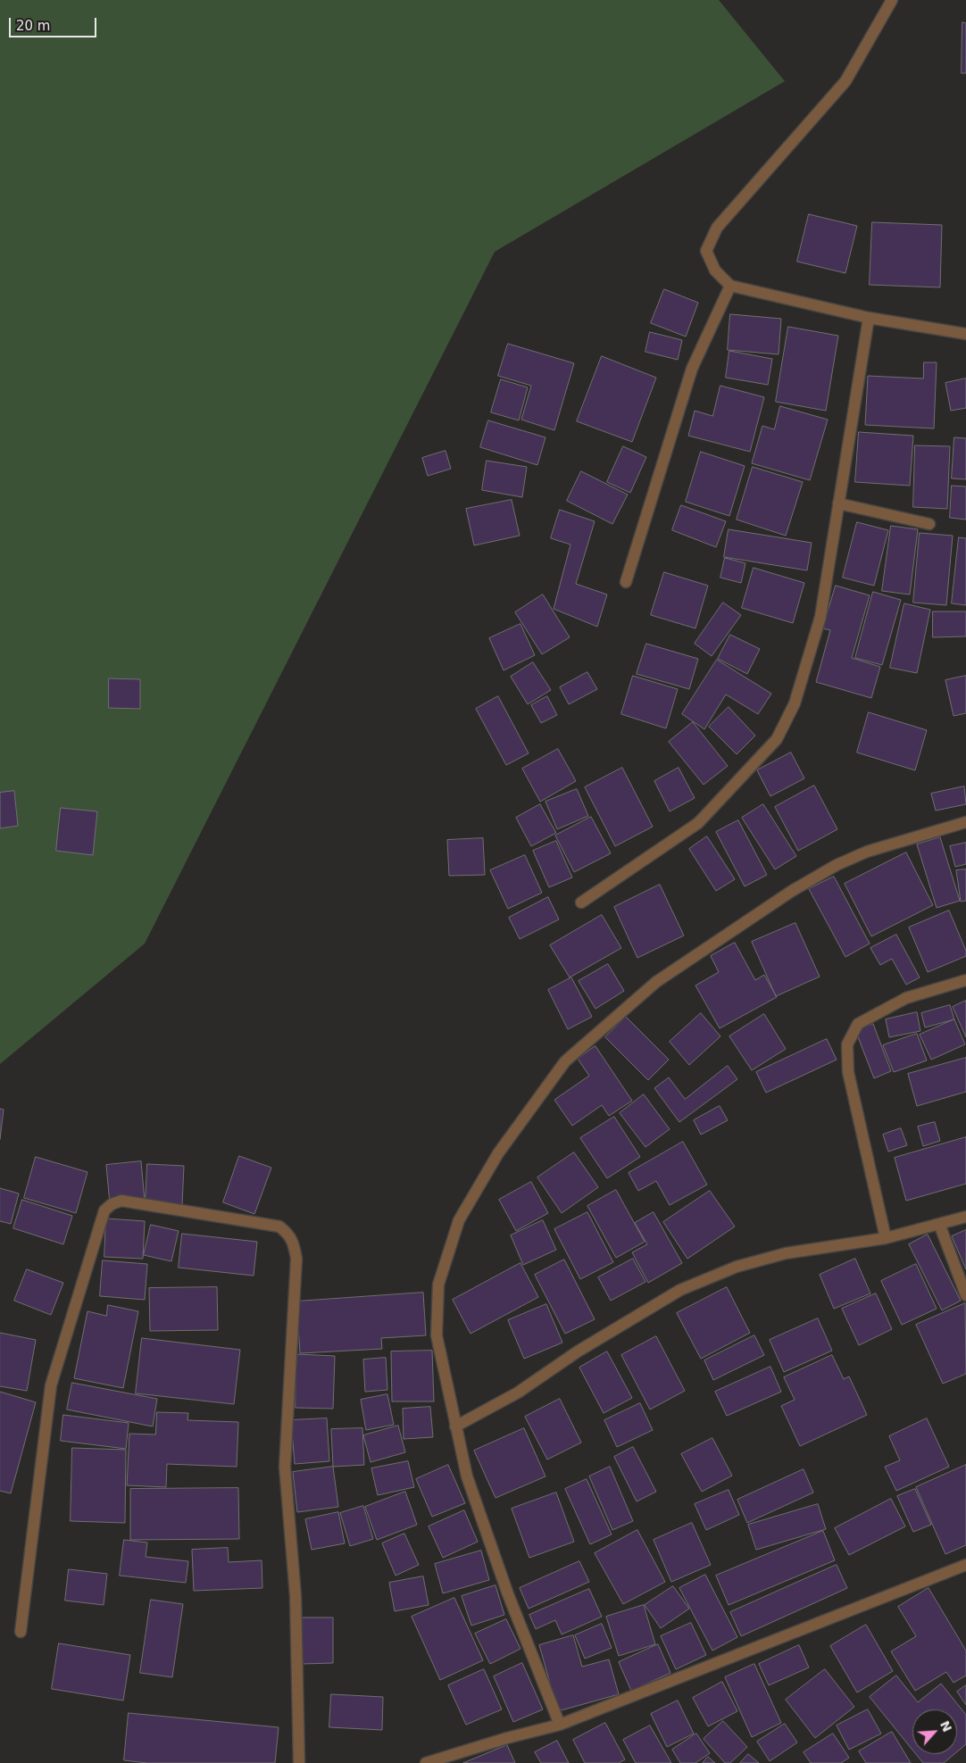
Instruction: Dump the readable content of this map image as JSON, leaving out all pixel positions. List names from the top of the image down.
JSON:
{
  "scale_bar": "20 m",
  "north": "top right"
}
